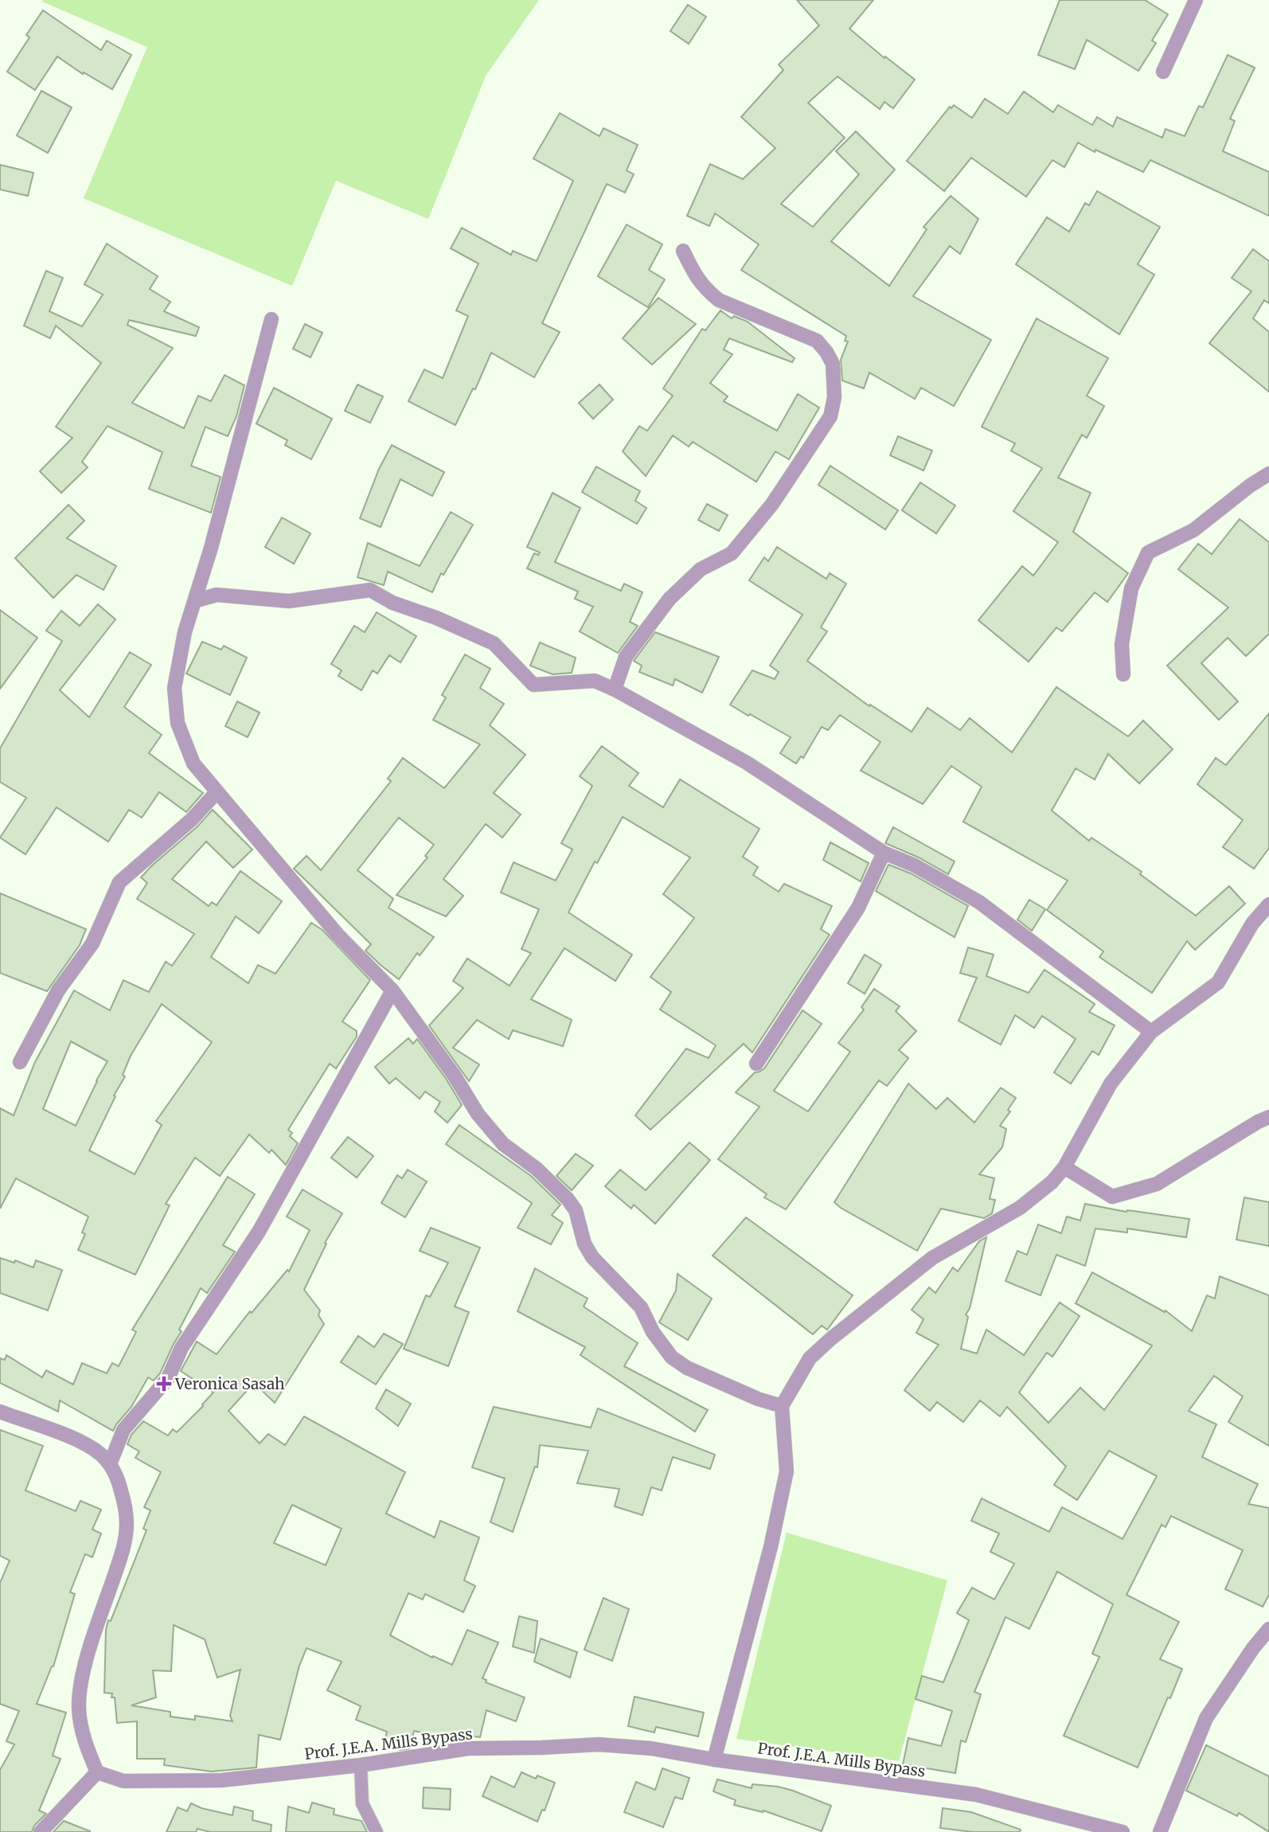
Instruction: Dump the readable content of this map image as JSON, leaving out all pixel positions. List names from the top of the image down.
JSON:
{
  "streets": {
    "street": ["Prof. J.E.A. Mills Bypass"]
  },
  "places": {
    "health": ["Veronica Sasah"]
  }
}
